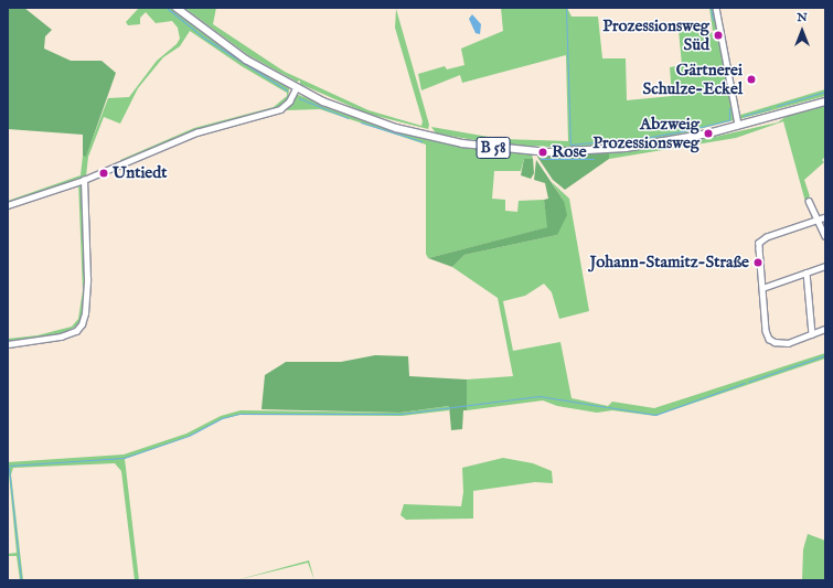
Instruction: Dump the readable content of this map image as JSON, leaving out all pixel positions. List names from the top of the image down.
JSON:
{
  "streets": {
    "main road": ["B 58"]
  },
  "places": [
    "Prozessionsweg Süd",
    "Gärtnerei Schulze-Eckel",
    "Abzweig Prozessionsweg",
    "Rose",
    "Untiedt",
    "Johann-Stamitz-Straße"
  ],
  "north": "top"
}
